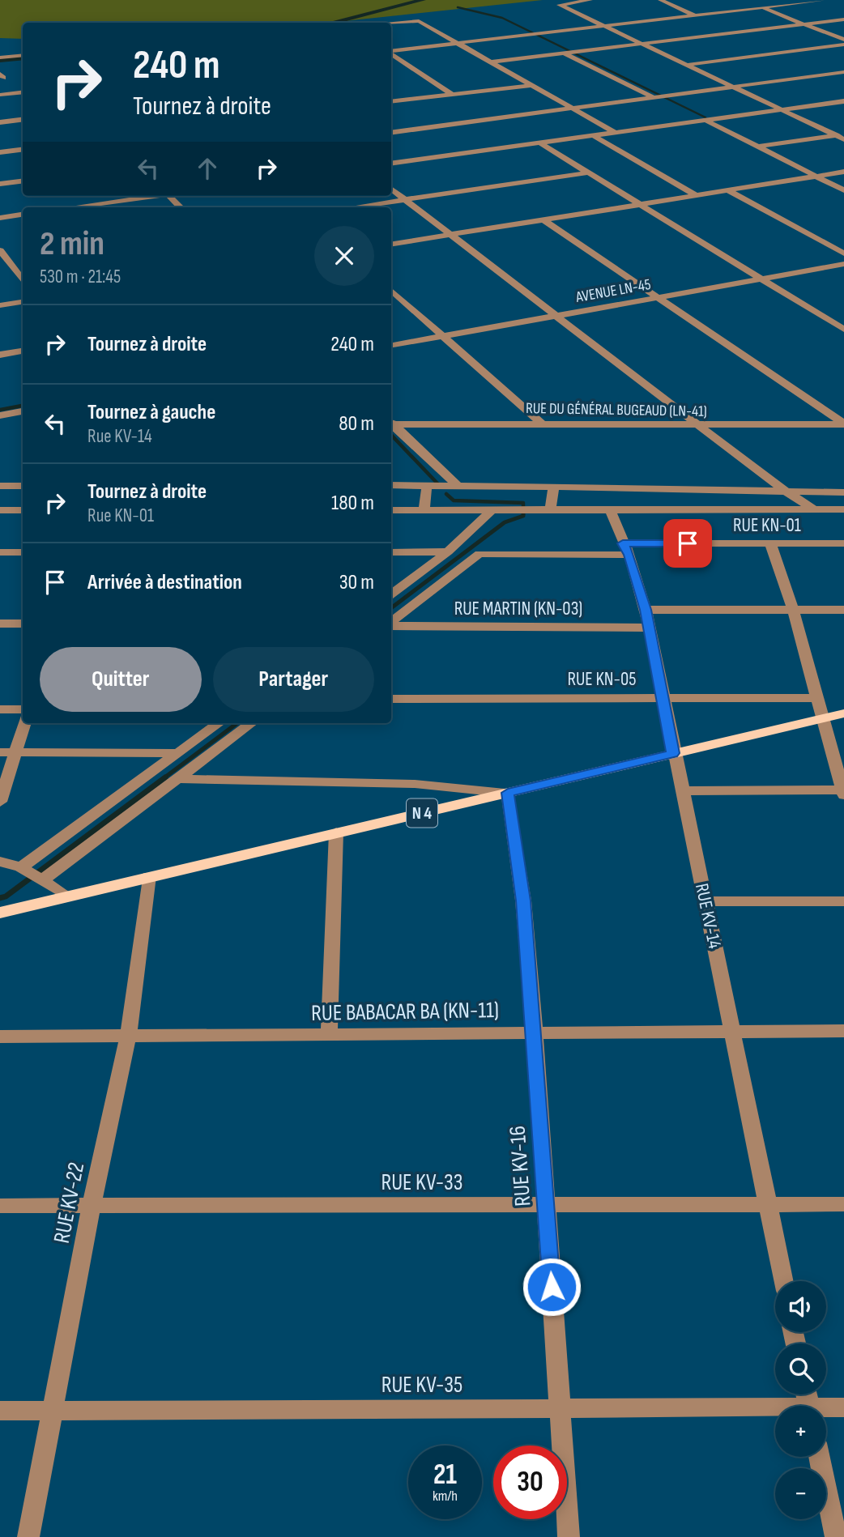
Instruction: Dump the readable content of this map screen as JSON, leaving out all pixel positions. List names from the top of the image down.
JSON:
{
  "streets": {
    "main road": ["N 4"],
    "street": [
      "AVENUE LN-45",
      "RUE DU GÉNÉRAL BUGEAUD (LN-41)",
      "RUE KN-01",
      "RUE MARTIN (KN-03)",
      "RUE KN-05",
      "RUE KV-14",
      "RUE BABACAR BA (KN-11)",
      "RUE KV-16",
      "RUE KV-33",
      "RUE KV-22",
      "RUE KV-35"
    ]
  },
  "crossings": [
    ["RUE KN-01", "RUE KV-14"],
    ["RUE MARTIN (KN-03)", "RUE KV-14"],
    ["RUE KN-05", "RUE KV-14"],
    ["N 4", "RUE KV-14"],
    ["N 4", "RUE KV-16"],
    ["N 4", "RUE KV-22"],
    ["RUE KV-14", "RUE BABACAR BA (KN-11)"],
    ["RUE KV-14", "RUE KV-33"],
    ["RUE BABACAR BA (KN-11)", "RUE KV-16"],
    ["RUE BABACAR BA (KN-11)", "RUE KV-22"],
    ["RUE KV-16", "RUE KV-33"],
    ["RUE KV-16", "RUE KV-35"],
    ["RUE KV-33", "RUE KV-22"],
    ["RUE KV-22", "RUE KV-35"]
  ],
  "page": {
    "turn": ["240 m", "Tournez à droite"],
    "heading": ["2 min", "530 m · 21:45"],
    "list": [
      {
        "name": "Tournez à droite",
        "value": "240 m"
      },
      {
        "name": "Tournez à gauche",
        "note": "Rue KV-14",
        "value": "80 m"
      },
      {
        "name": "Tournez à droite",
        "note": "Rue KN-01",
        "value": "180 m"
      },
      {
        "name": "Arrivée à destination",
        "value": "30 m"
      }
    ],
    "buttons": ["Quitter", "Partager"],
    "map_buttons": ["+", "−"],
    "speed": "21 km/h",
    "limit": "30"
  }
}
